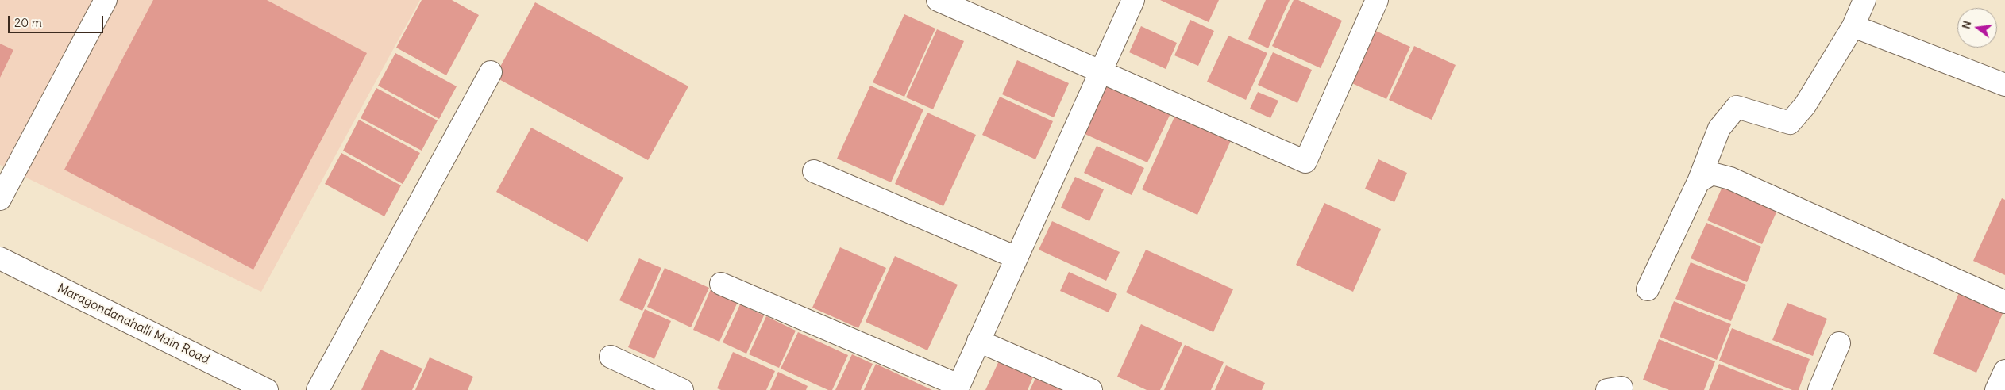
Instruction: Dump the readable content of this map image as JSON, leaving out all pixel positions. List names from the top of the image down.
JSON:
{
  "streets": {
    "street": ["Maragondanahalli Main Road"]
  },
  "scale_bar": "20 m",
  "north": "left"
}
